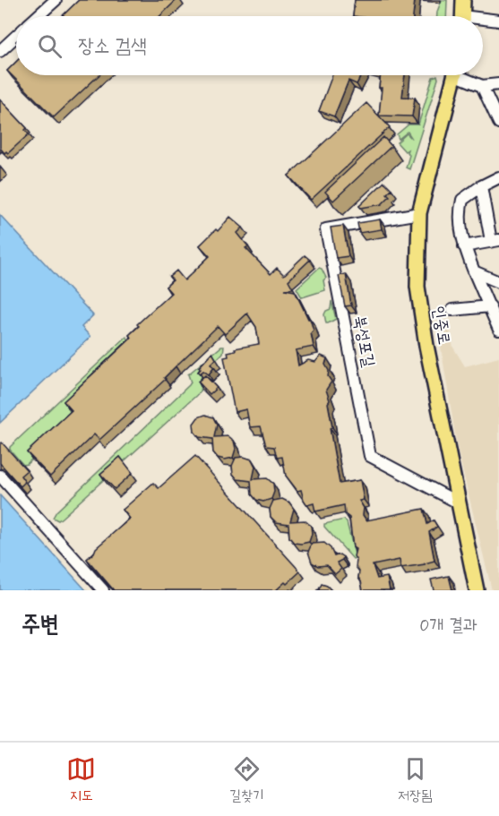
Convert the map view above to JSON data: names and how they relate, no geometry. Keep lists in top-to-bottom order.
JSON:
{
  "streets": {
    "main road": ["인중로"],
    "street": ["북성포길"]
  },
  "crossings": [
    ["인중로", "북성포길"]
  ],
  "page": {
    "search": "장소 검색",
    "heading": ["주변", "0개 결과"],
    "nav": ["지도", "길찾기", "저장됨"]
  }
}
